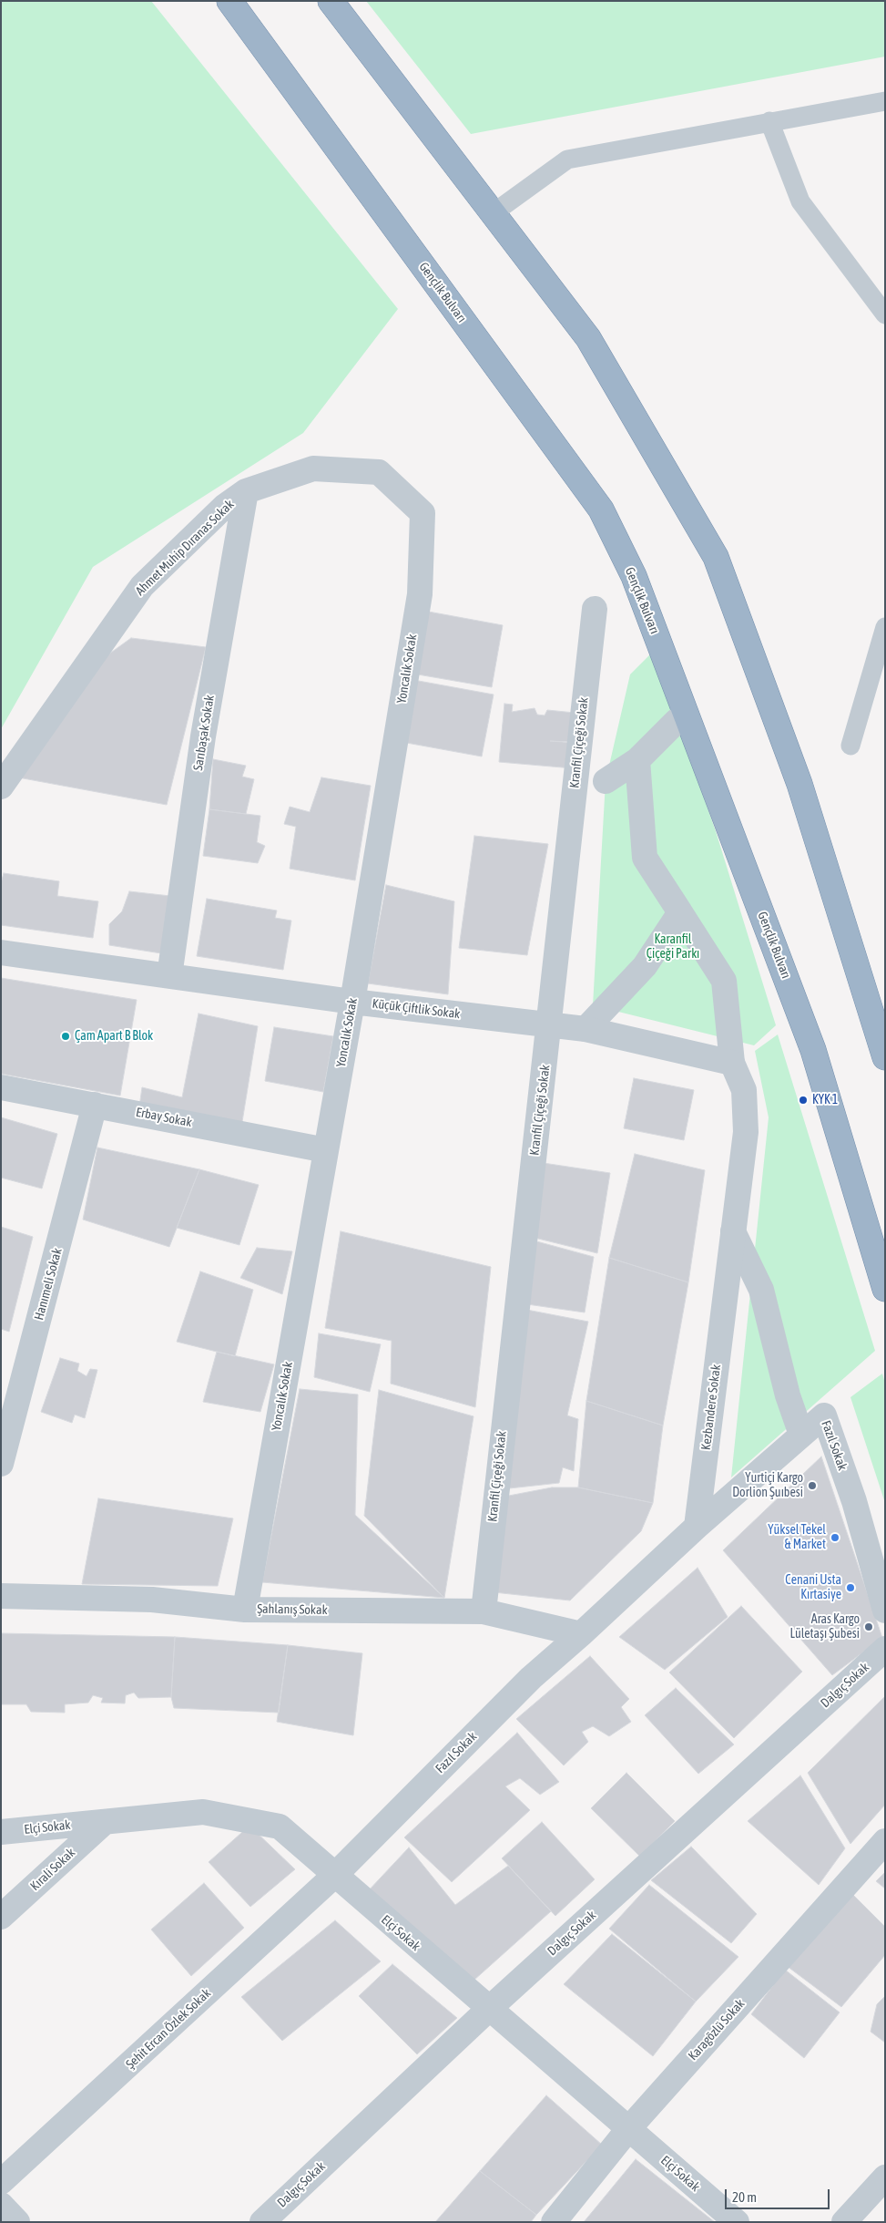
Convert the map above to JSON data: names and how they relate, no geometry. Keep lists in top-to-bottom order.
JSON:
{
  "streets": {
    "highway": ["Gençlik Bulvarı"],
    "street": [
      "Ahmet Muhip Dıranas Sokak",
      "Yoncalık Sokak",
      "Sarıbaşak Sokak",
      "Kranfil Çiçeği Sokak",
      "Küçük Çiftlik Sokak",
      "Erbay Sokak",
      "Hanımeli Sokak",
      "Kezbandere Sokak",
      "Fazıl Sokak",
      "Şahlanış Sokak",
      "Dalgıç Sokak",
      "Elçi Sokak",
      "Kırali Sokak",
      "Şehit Ercan Özlek Sokak",
      "Karagözlü Sokak"
    ]
  },
  "crossings": [
    ["Ahmet Muhip Dıranas Sokak", "Yoncalık Sokak"],
    ["Ahmet Muhip Dıranas Sokak", "Sarıbaşak Sokak"],
    ["Yoncalık Sokak", "Küçük Çiftlik Sokak"],
    ["Yoncalık Sokak", "Erbay Sokak"],
    ["Yoncalık Sokak", "Şahlanış Sokak"],
    ["Sarıbaşak Sokak", "Küçük Çiftlik Sokak"],
    ["Kranfil Çiçeği Sokak", "Küçük Çiftlik Sokak"],
    ["Kranfil Çiçeği Sokak", "Şahlanış Sokak"],
    ["Küçük Çiftlik Sokak", "Kezbandere Sokak"],
    ["Erbay Sokak", "Hanımeli Sokak"],
    ["Kezbandere Sokak", "Fazıl Sokak"],
    ["Fazıl Sokak", "Şahlanış Sokak"],
    ["Fazıl Sokak", "Elçi Sokak"],
    ["Fazıl Sokak", "Şehit Ercan Özlek Sokak"],
    ["Dalgıç Sokak", "Elçi Sokak"],
    ["Elçi Sokak", "Kırali Sokak"],
    ["Elçi Sokak", "Şehit Ercan Özlek Sokak"],
    ["Elçi Sokak", "Karagözlü Sokak"]
  ],
  "parks": ["Karanfil Çiçeği Parkı"],
  "places": [
    "Çam Apart B Blok",
    "KYK 1",
    "Yurtiçi Kargo Dorlion Şuıbesi",
    "Yüksel Tekel & Market",
    "Cenani Usta Kırtasiye",
    "Aras Kargo Lületaşı Şubesi"
  ],
  "scale_bar": "20 m"
}
